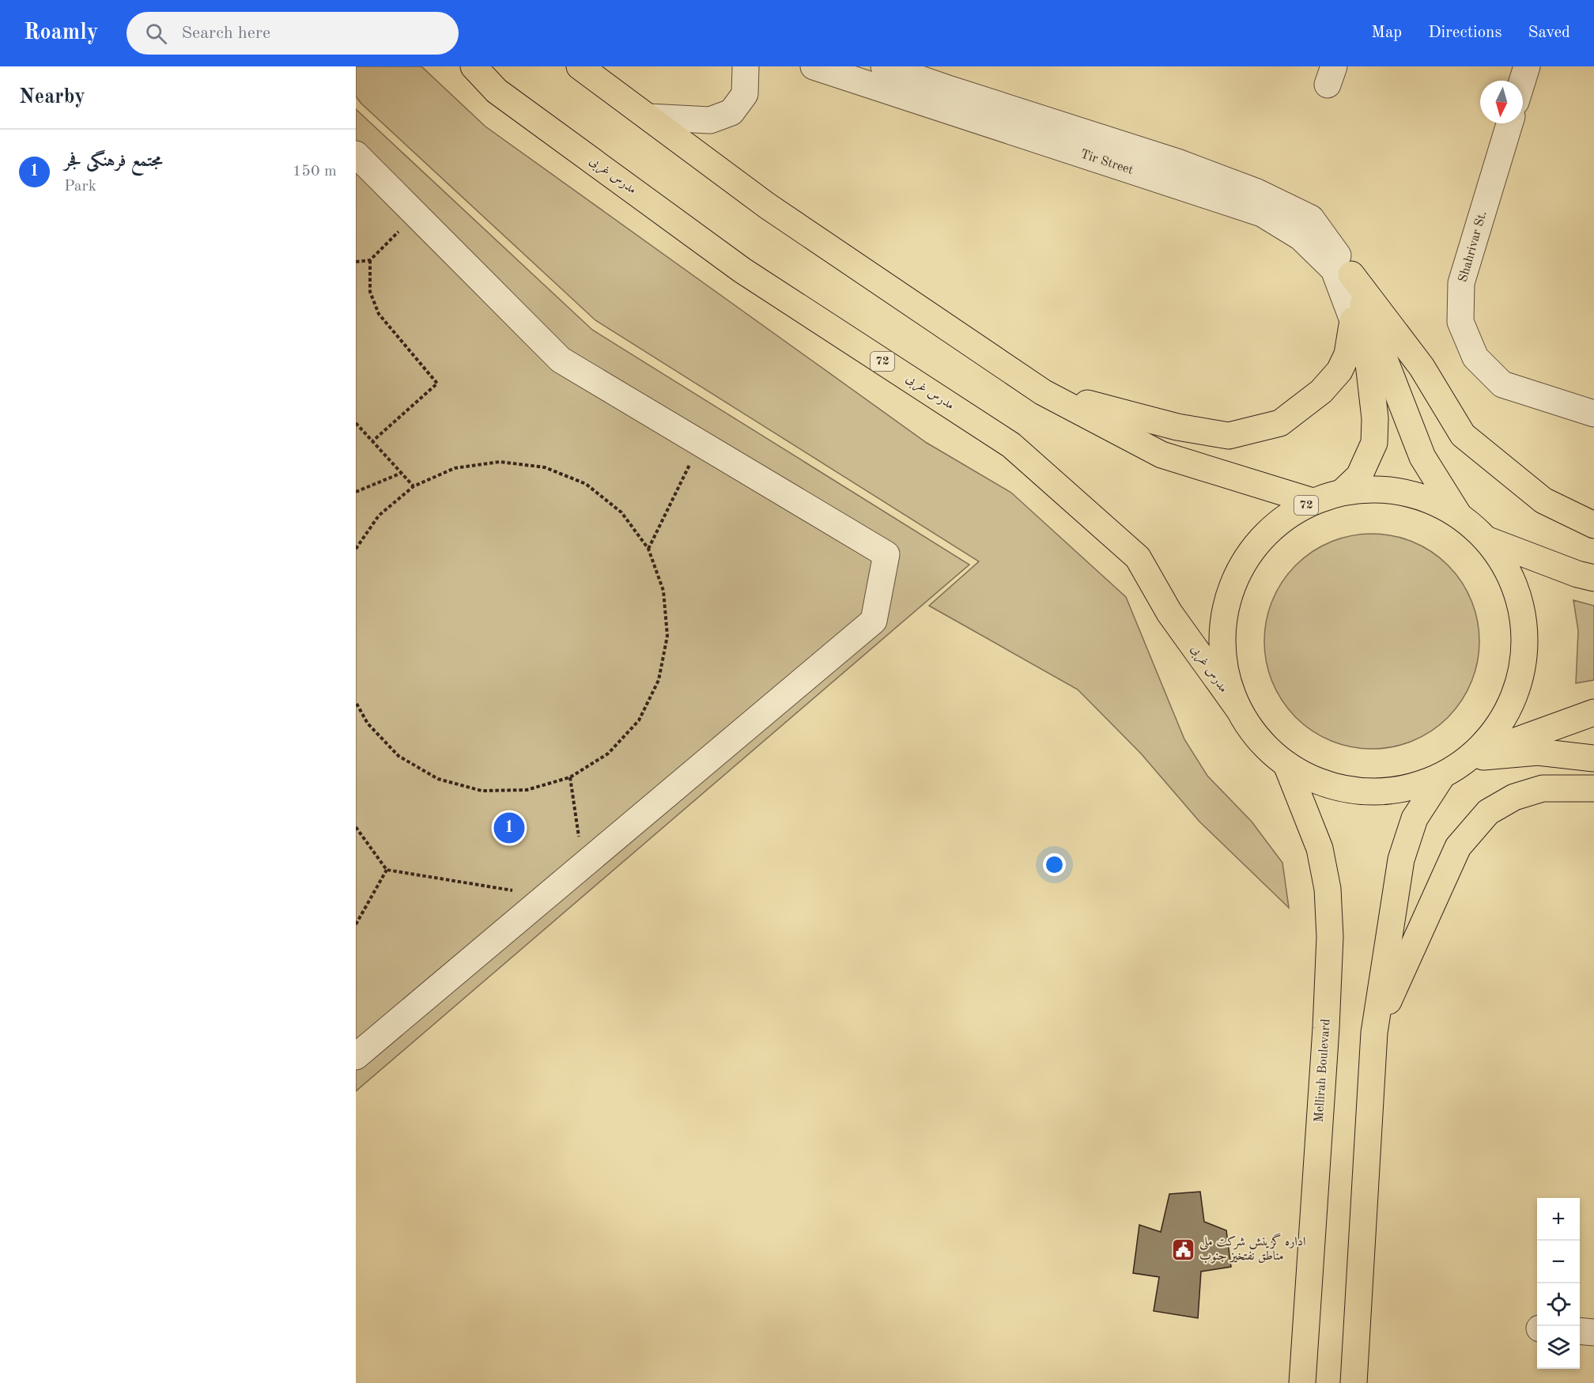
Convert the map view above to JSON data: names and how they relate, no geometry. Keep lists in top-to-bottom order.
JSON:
{
  "streets": {
    "main road": ["مدرس غربی", "72", "Mellirah Boulevard"],
    "street": ["Tir Street", "Shahrivar St."]
  },
  "crossings": [
    ["مدرس غربی", "72"],
    ["72", "Mellirah Boulevard"]
  ],
  "places": {
    "public building": ["اداره گزینش شرکت ملی مناطق نفتخیز جنوب"]
  },
  "north": "bottom",
  "page": {
    "header": "Roamly",
    "search": "Search here",
    "nav": ["Map", "Directions", "Saved"],
    "heading": "Nearby",
    "list": [
      {
        "mark": "1",
        "name": "مجتمع فرهنگی فجر",
        "note": "Park",
        "value": "150 m"
      }
    ],
    "pins": "1",
    "map_buttons": ["+", "−"]
  }
}
